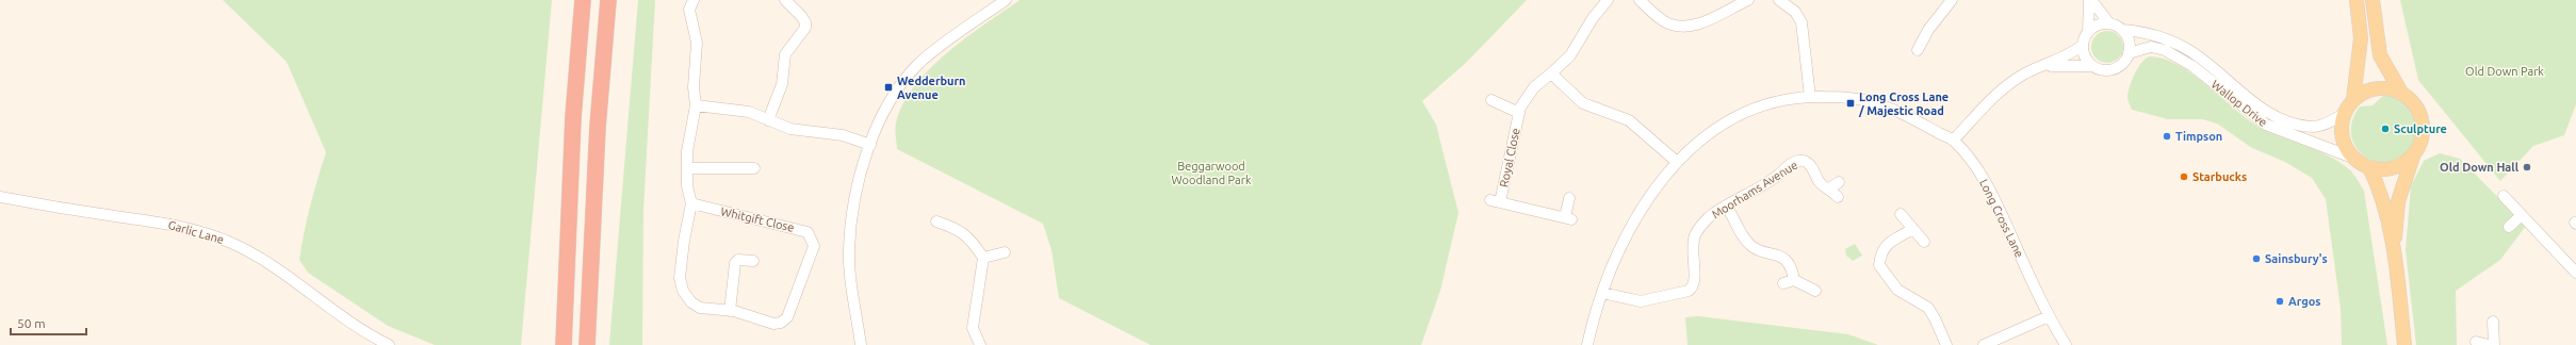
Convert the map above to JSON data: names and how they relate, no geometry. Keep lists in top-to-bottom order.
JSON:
{
  "streets": {
    "street": [
      "Wallop Drive",
      "Royal Close",
      "Moorhams Avenue",
      "Long Cross Lane",
      "Whitgift Close",
      "Garlic Lane"
    ]
  },
  "crossings": [
    ["Moorhams Avenue", "Long Cross Lane"]
  ],
  "parks": ["Old Down Park", "Beggarwood Woodland Park"],
  "places": {
    "transit": ["Wedderburn Avenue", "Long Cross Lane / Majestic Road"],
    "other": [
      "Sculpture",
      "Timpson",
      "Old Down Hall",
      "Starbucks",
      "Sainsbury's",
      "Argos"
    ]
  },
  "scale_bar": "50 m"
}
